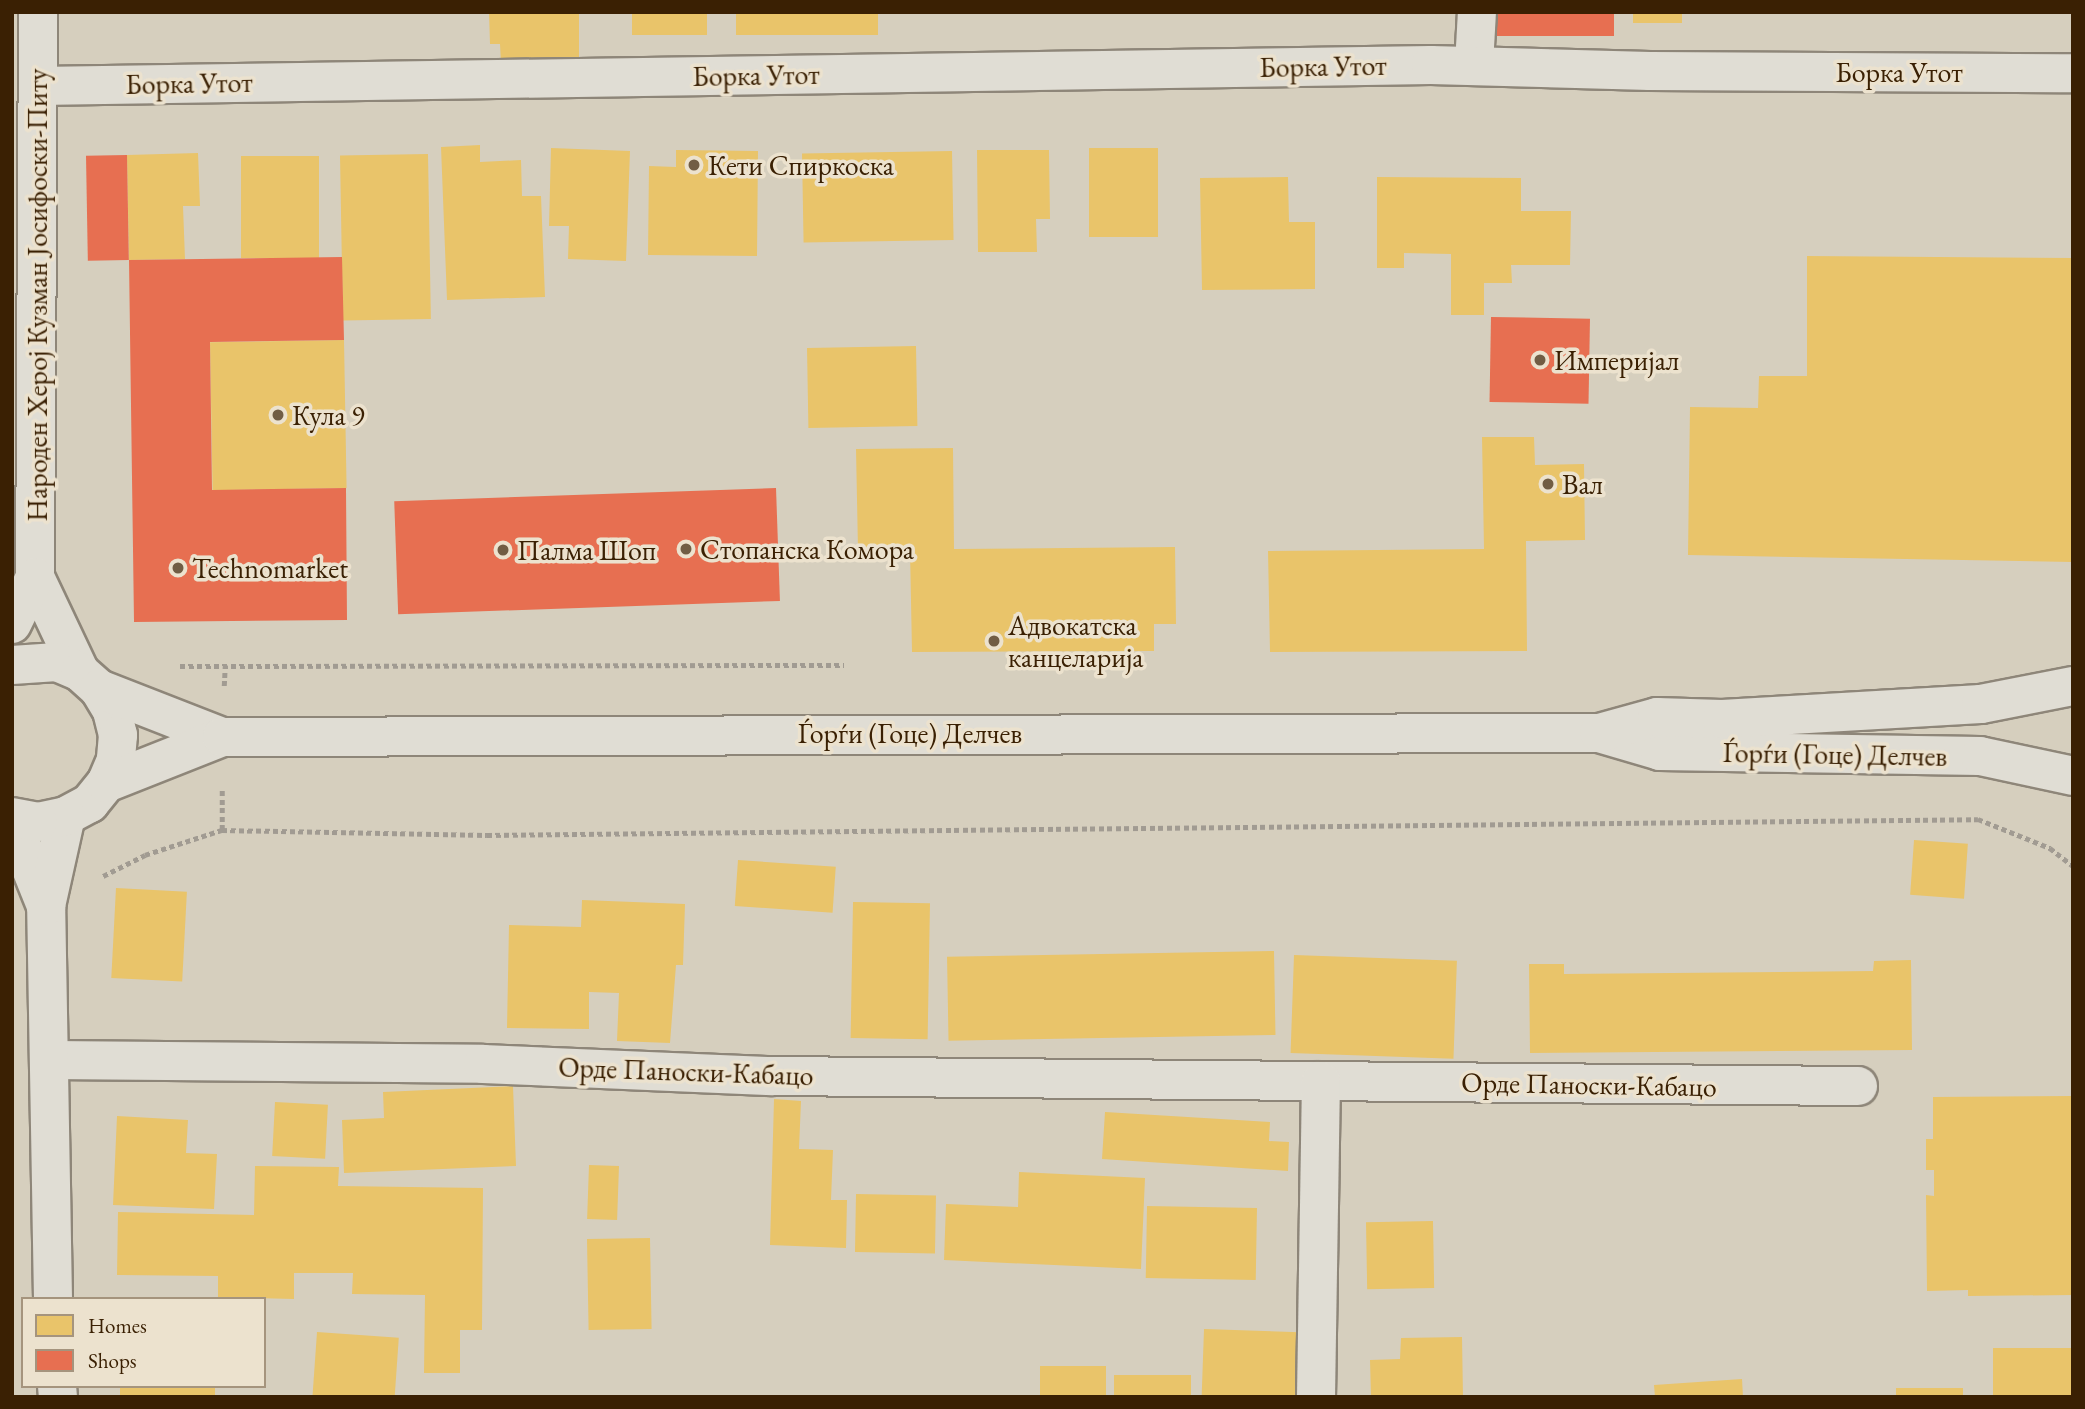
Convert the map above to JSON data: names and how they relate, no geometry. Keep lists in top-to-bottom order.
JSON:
{
  "streets": {
    "street": [
      "Борка Утот",
      "Народен Херој Кузман Јосифоски-Питу",
      "Ѓорѓи (Гоце) Делчев",
      "Орде Паноски-Кабацо"
    ]
  },
  "crossings": [
    ["Борка Утот", "Народен Херој Кузман Јосифоски-Питу"],
    ["Народен Херој Кузман Јосифоски-Питу", "Ѓорѓи (Гоце) Делчев"]
  ],
  "places": [
    "Кети Спиркоска",
    "Империјал",
    "Кула 9",
    "Вал",
    "Стопанска Комора",
    "Палма Шоп",
    "Technomarket",
    "Адвокатска канцеларија"
  ],
  "legend": ["Homes", "Shops"]
}
